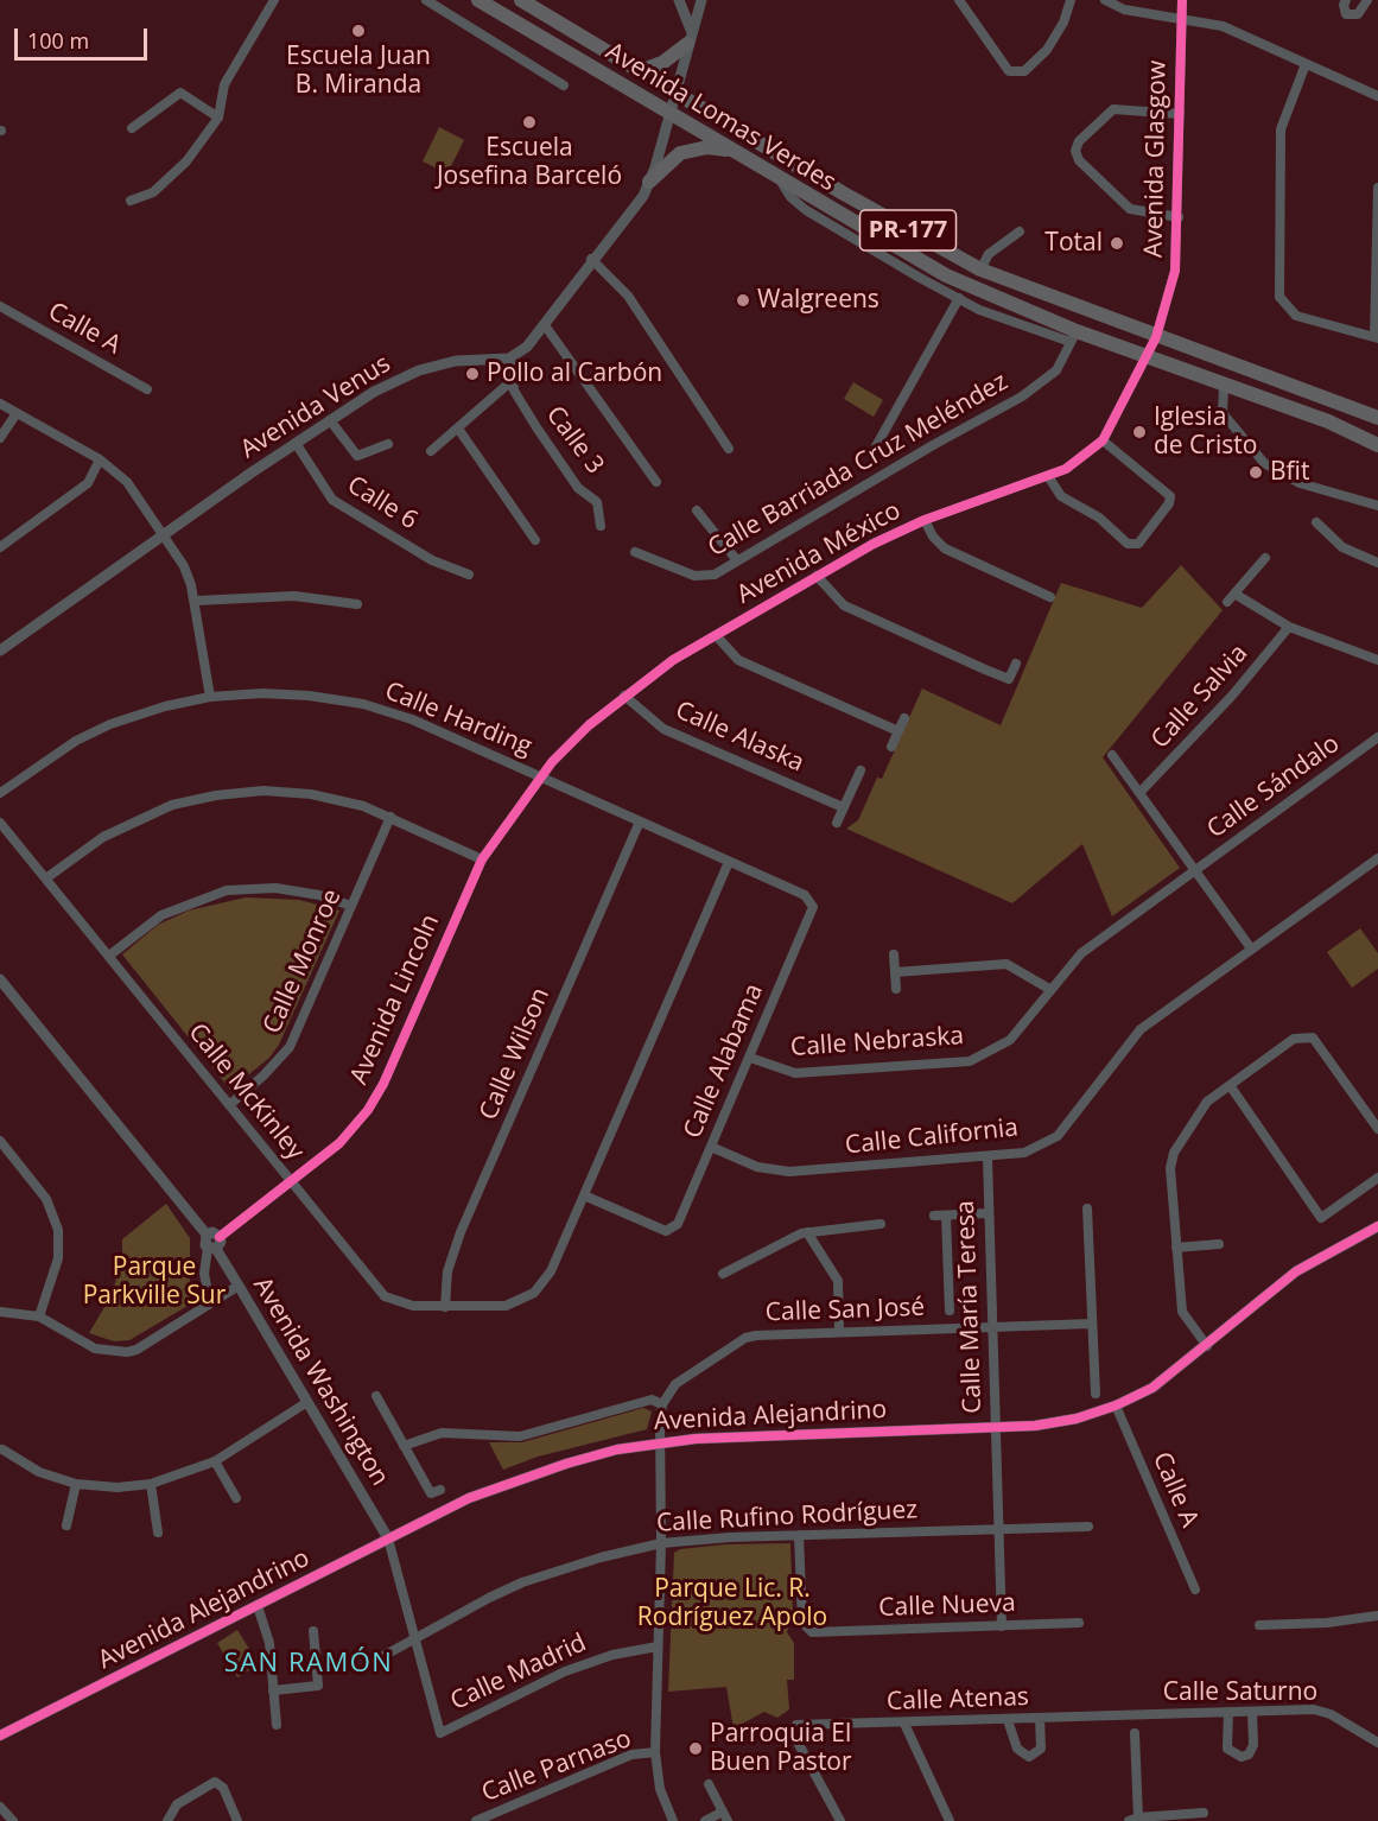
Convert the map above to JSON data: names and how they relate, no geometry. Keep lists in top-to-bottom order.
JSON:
{
  "streets": {
    "main road": ["Avenida Lomas Verdes", "PR-177"],
    "street": [
      "Avenida Glasgow",
      "Calle A",
      "Avenida Venus",
      "Calle 3",
      "Calle Barriada Cruz Meléndez",
      "Calle 6",
      "Avenida México",
      "Calle Salvia",
      "Calle Harding",
      "Calle Alaska",
      "Calle Sándalo",
      "Calle Monroe",
      "Avenida Lincoln",
      "Calle Nebraska",
      "Calle Wilson",
      "Calle Alabama",
      "Calle McKinley",
      "Calle California",
      "Calle María Teresa",
      "Calle San José",
      "Avenida Washington",
      "Avenida Alejandrino",
      "Calle Rufino Rodríguez",
      "Calle Nueva",
      "Calle Madrid",
      "Calle Saturno",
      "Calle Atenas",
      "Calle Parnaso"
    ]
  },
  "crossings": [
    ["Avenida Lomas Verdes", "Avenida Glasgow"],
    ["Avenida Lomas Verdes", "Calle Barriada Cruz Meléndez"],
    ["Avenida Lomas Verdes", "Avenida México"],
    ["Avenida Glasgow", "Avenida México"],
    ["Calle A", "Avenida Alejandrino"],
    ["Avenida Venus", "Calle 3"],
    ["Avenida Venus", "Calle 6"],
    ["Avenida México", "Calle Harding"],
    ["Avenida México", "Calle Alaska"],
    ["Avenida México", "Avenida Lincoln"],
    ["Calle Harding", "Avenida Lincoln"],
    ["Calle Harding", "Calle Wilson"],
    ["Calle Harding", "Calle Alabama"],
    ["Calle Harding", "Calle McKinley"],
    ["Calle Sándalo", "Calle Nebraska"],
    ["Calle Monroe", "Calle McKinley"],
    ["Avenida Lincoln", "Calle McKinley"],
    ["Avenida Lincoln", "Avenida Washington"],
    ["Calle Nebraska", "Calle Alabama"],
    ["Calle Wilson", "Calle McKinley"],
    ["Calle Alabama", "Calle McKinley"],
    ["Calle Alabama", "Calle California"],
    ["Calle California", "Calle María Teresa"],
    ["Calle María Teresa", "Calle San José"],
    ["Calle María Teresa", "Avenida Alejandrino"],
    ["Calle María Teresa", "Calle Rufino Rodríguez"],
    ["Calle María Teresa", "Calle Nueva"],
    ["Avenida Washington", "Avenida Alejandrino"],
    ["Calle Rufino Rodríguez", "Calle Nueva"],
    ["Calle Rufino Rodríguez", "Calle Madrid"],
    ["Calle Saturno", "Calle Atenas"]
  ],
  "districts": ["SAN RAMÓN"],
  "parks": ["Parque Parkville Sur", "Parque Lic. R. Rodríguez Apolo"],
  "places": [
    "Escuela Juan B. Miranda",
    "Escuela Josefina Barceló",
    "Total",
    "Walgreens",
    "Pollo al Carbón",
    "Iglesia de Cristo",
    "Bfit",
    "Parroquia El Buen Pastor"
  ],
  "scale_bar": "100 m"
}
